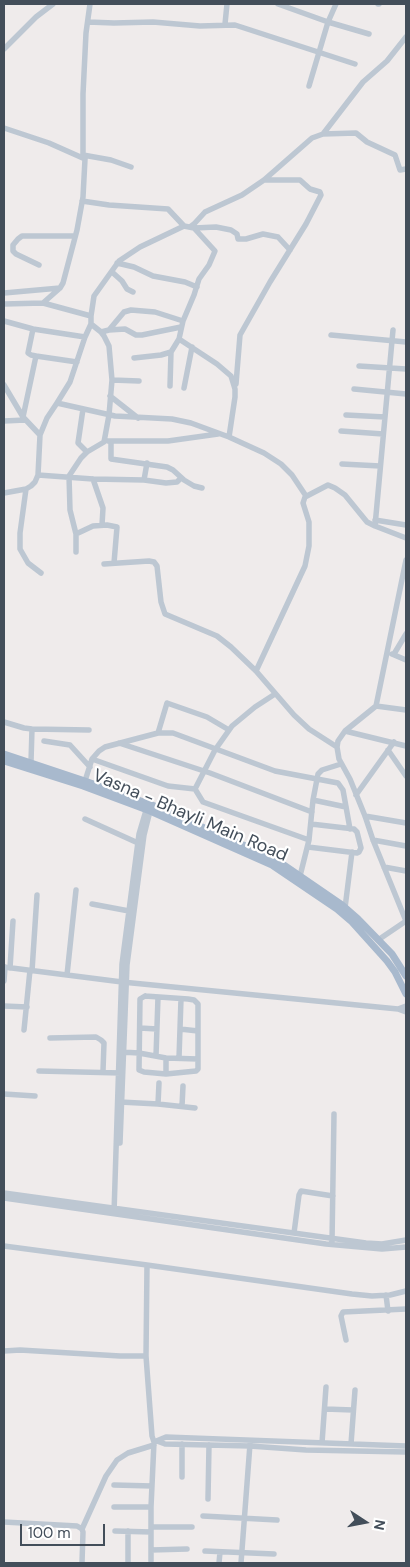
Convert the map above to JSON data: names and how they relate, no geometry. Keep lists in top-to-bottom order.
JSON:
{
  "streets": {
    "main road": ["Vasna - Bhayli Main Road"]
  },
  "scale_bar": "100 m",
  "north": "right"
}
